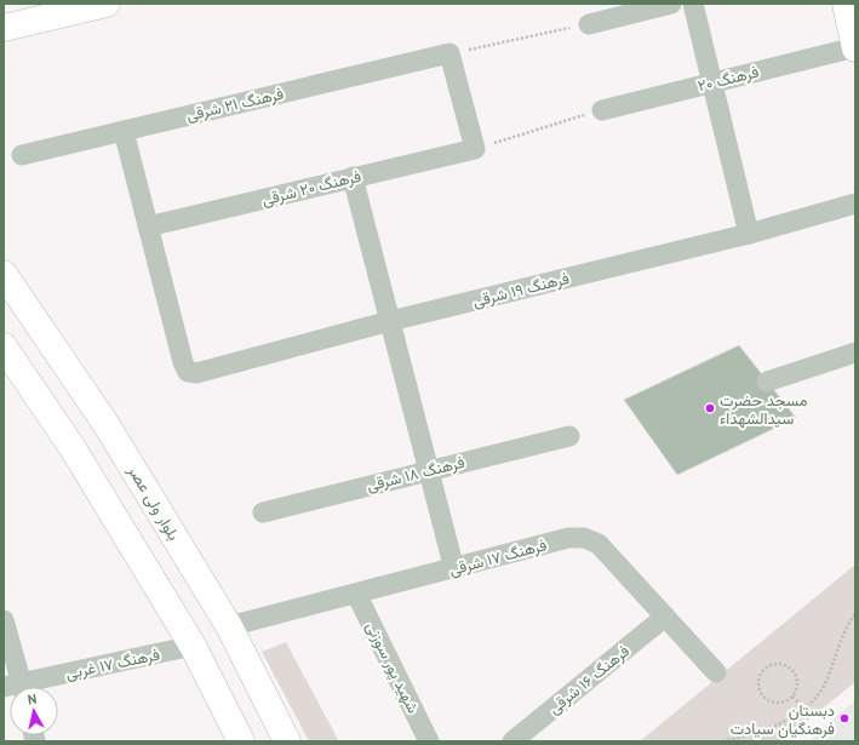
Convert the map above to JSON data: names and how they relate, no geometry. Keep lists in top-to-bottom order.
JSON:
{
  "streets": {
    "main road": ["بلوار ولی عصر"],
    "street": [
      "فرهنگ ۲۰",
      "فرهنگ ۲۱ شرقی",
      "فرهنگ ۲۰ شرقی",
      "فرهنگ ۱۹ شرقی",
      "فرهنگ ۱۸ شرقی",
      "فرهنگ ۱۷ شرقی",
      "فرهنگ ۱۷ غربی",
      "شهید پور سوزنی",
      "فرهنگ ۱۶ شرقی"
    ]
  },
  "crossings": [
    ["فرهنگ ۲۰ شرقی", "فرهنگ ۱۹ شرقی"],
    ["بلوار ولی عصر", "فرهنگ ۱۷ شرقی"],
    ["فرهنگ ۱۷ شرقی", "شهید پور سوزنی"],
    ["فرهنگ ۱۷ شرقی", "فرهنگ ۱۶ شرقی"]
  ],
  "places": ["مسجد حضرت سیدالشهداء", "دبستان فرهنگیان سیادت"],
  "north": "top"
}
